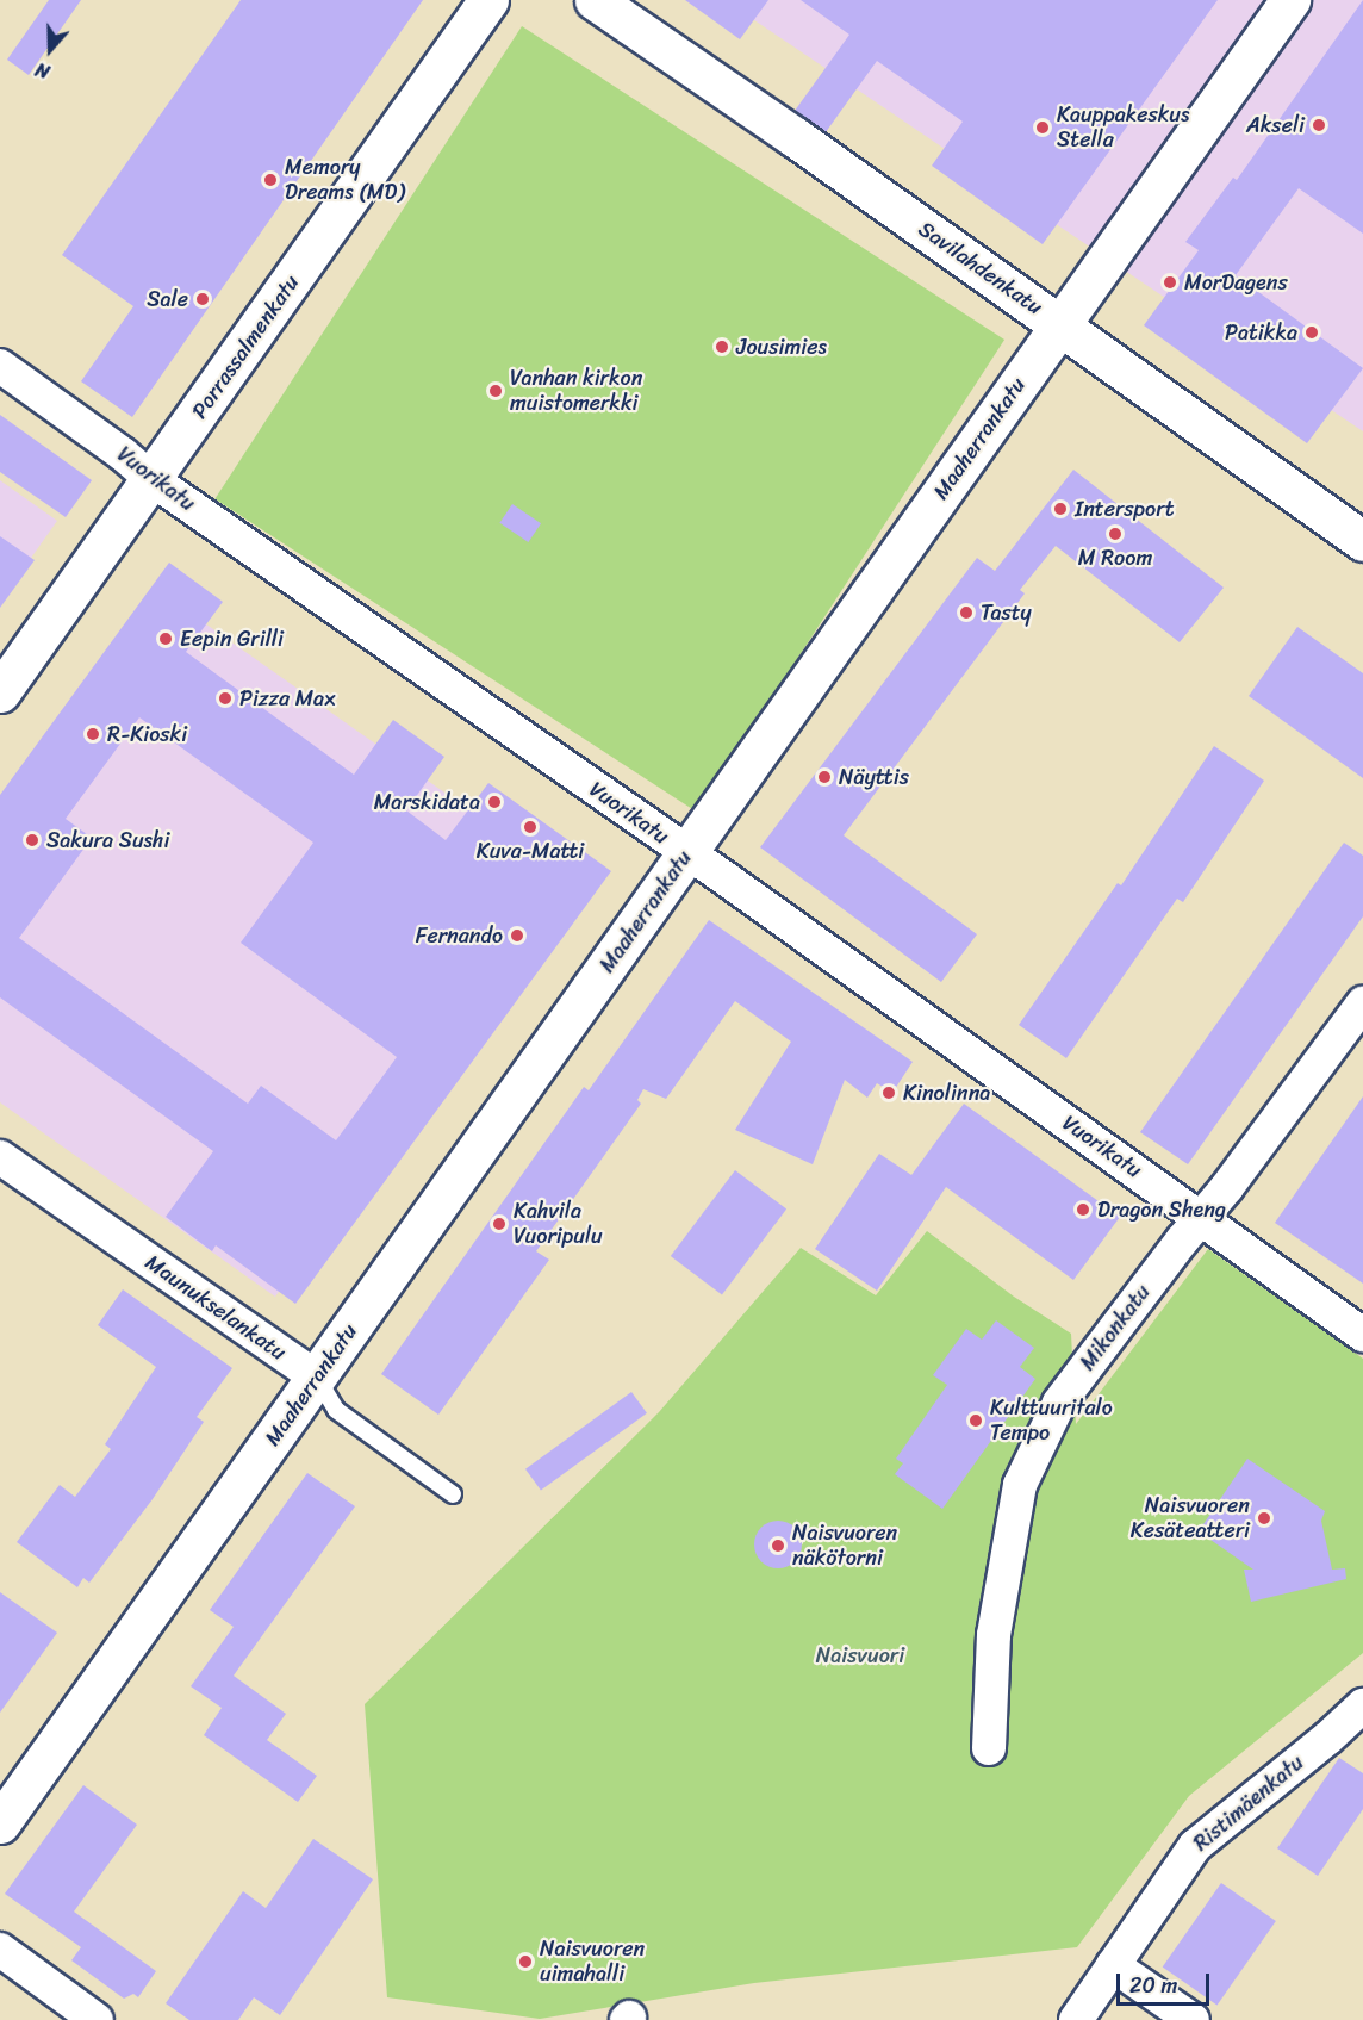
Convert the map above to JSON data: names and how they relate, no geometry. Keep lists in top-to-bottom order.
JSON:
{
  "streets": {
    "main road": ["Savilahdenkatu", "Porrassalmenkatu", "Maaherrankatu"],
    "street": [
      "Vuorikatu",
      "Maunukselankatu",
      "Mikonkatu",
      "Ristimäenkatu"
    ]
  },
  "crossings": [
    ["Savilahdenkatu", "Maaherrankatu"],
    ["Porrassalmenkatu", "Vuorikatu"],
    ["Maaherrankatu", "Vuorikatu"],
    ["Maaherrankatu", "Maunukselankatu"],
    ["Vuorikatu", "Mikonkatu"]
  ],
  "parks": ["Naisvuori"],
  "places": [
    "Akseli",
    "Kauppakeskus Stella",
    "Memory Dreams (MD)",
    "MorDagens",
    "Sale",
    "Patikka",
    "Jousimies",
    "Vanhan kirkon muistomerkki",
    "Intersport",
    "M Room",
    "Tasty",
    "Eepin Grilli",
    "Pizza Max",
    "R-Kioski",
    "Näyttis",
    "Marskidata",
    "Kuva-Matti",
    "Sakura Sushi",
    "Fernando",
    "Kinolinna",
    "Dragon Sheng",
    "Kahvila Vuoripulu",
    "Kulttuuritalo Tempo",
    "Naisvuoren Kesäteatteri",
    "Naisvuoren näkötorni",
    "Naisvuoren uimahalli"
  ],
  "scale_bar": "20 m",
  "north": "bottom"
}
